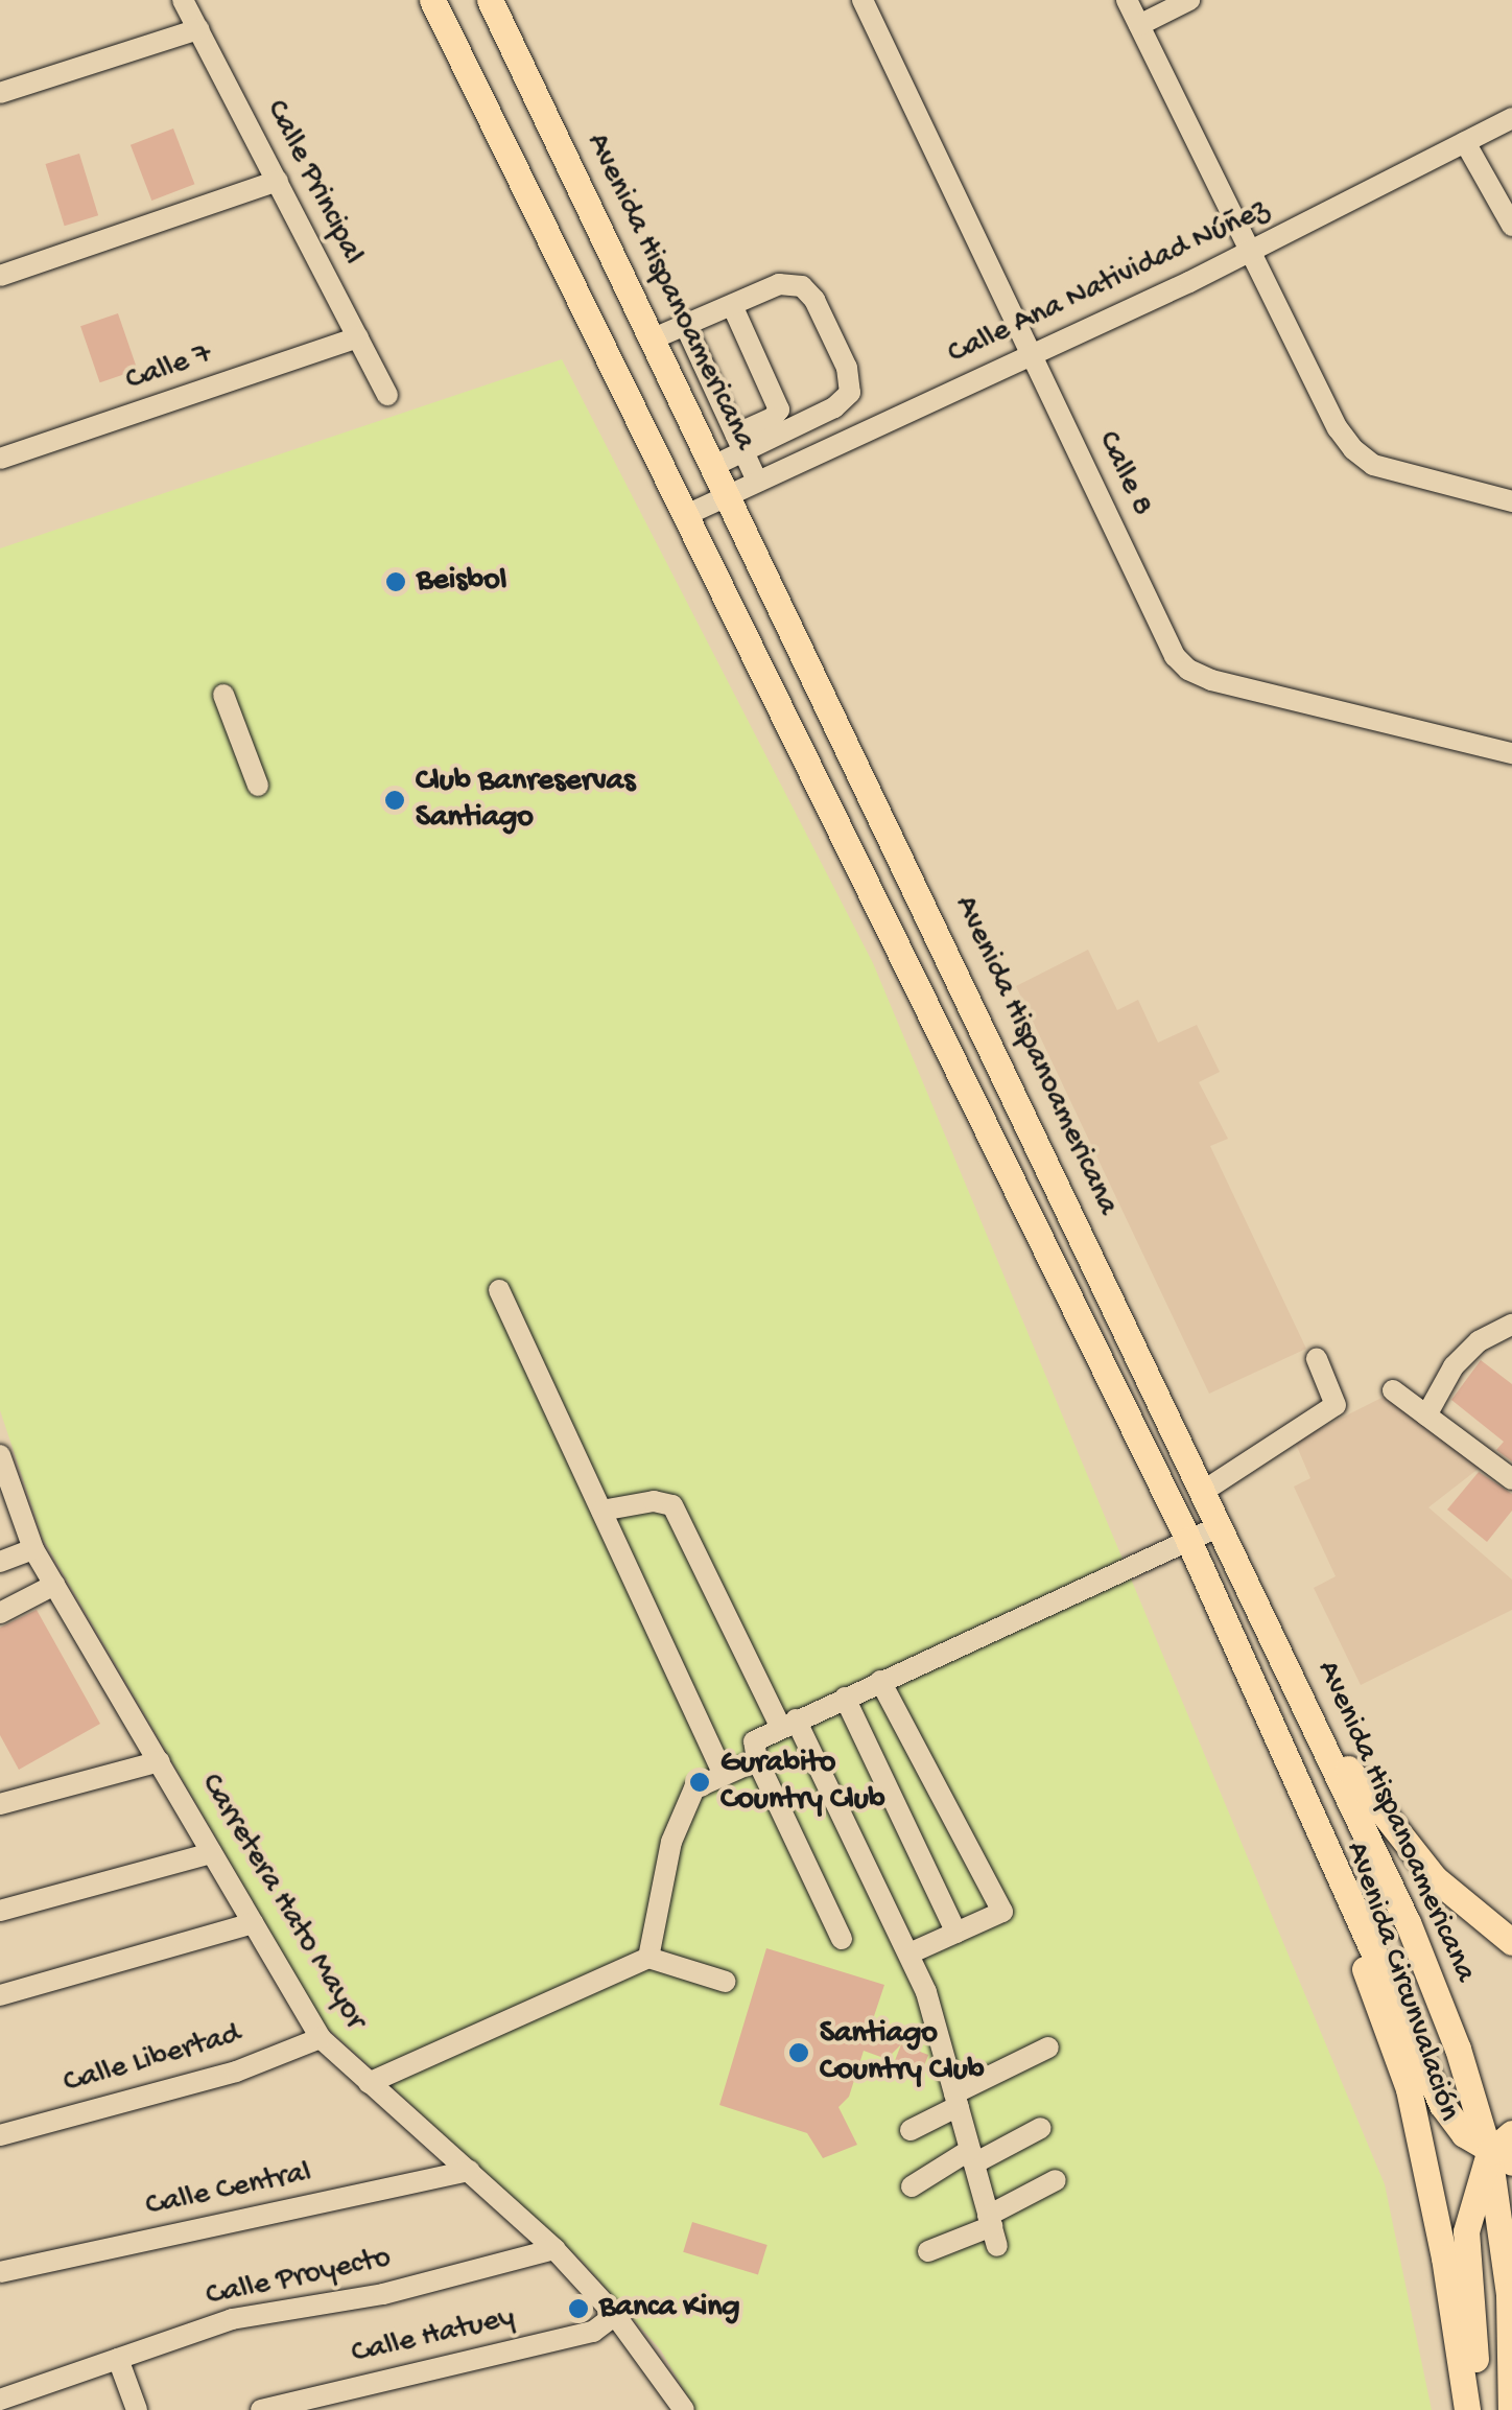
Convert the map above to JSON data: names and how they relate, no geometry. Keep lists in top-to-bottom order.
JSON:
{
  "streets": {
    "main road": ["Avenida Hispanoamericana", "Avenida Circunvalación"],
    "street": [
      "Calle Principal",
      "Calle Ana Natividad Núñez",
      "Calle 7",
      "Calle 8",
      "Carretera Hato Mayor",
      "Calle Libertad",
      "Calle Central",
      "Calle Proyecto",
      "Calle Hatuey"
    ]
  },
  "crossings": [
    ["Calle Principal", "Calle 7"],
    ["Calle Ana Natividad Núñez", "Avenida Hispanoamericana"],
    ["Calle Ana Natividad Núñez", "Calle 8"],
    ["Carretera Hato Mayor", "Calle Libertad"],
    ["Carretera Hato Mayor", "Calle Central"],
    ["Carretera Hato Mayor", "Calle Proyecto"],
    ["Carretera Hato Mayor", "Calle Hatuey"]
  ],
  "places": [
    "Beisbol",
    "Club Banreservas Santiago",
    "Gurabito Country Club",
    "Santiago Country Club",
    "Banca King"
  ]
}
